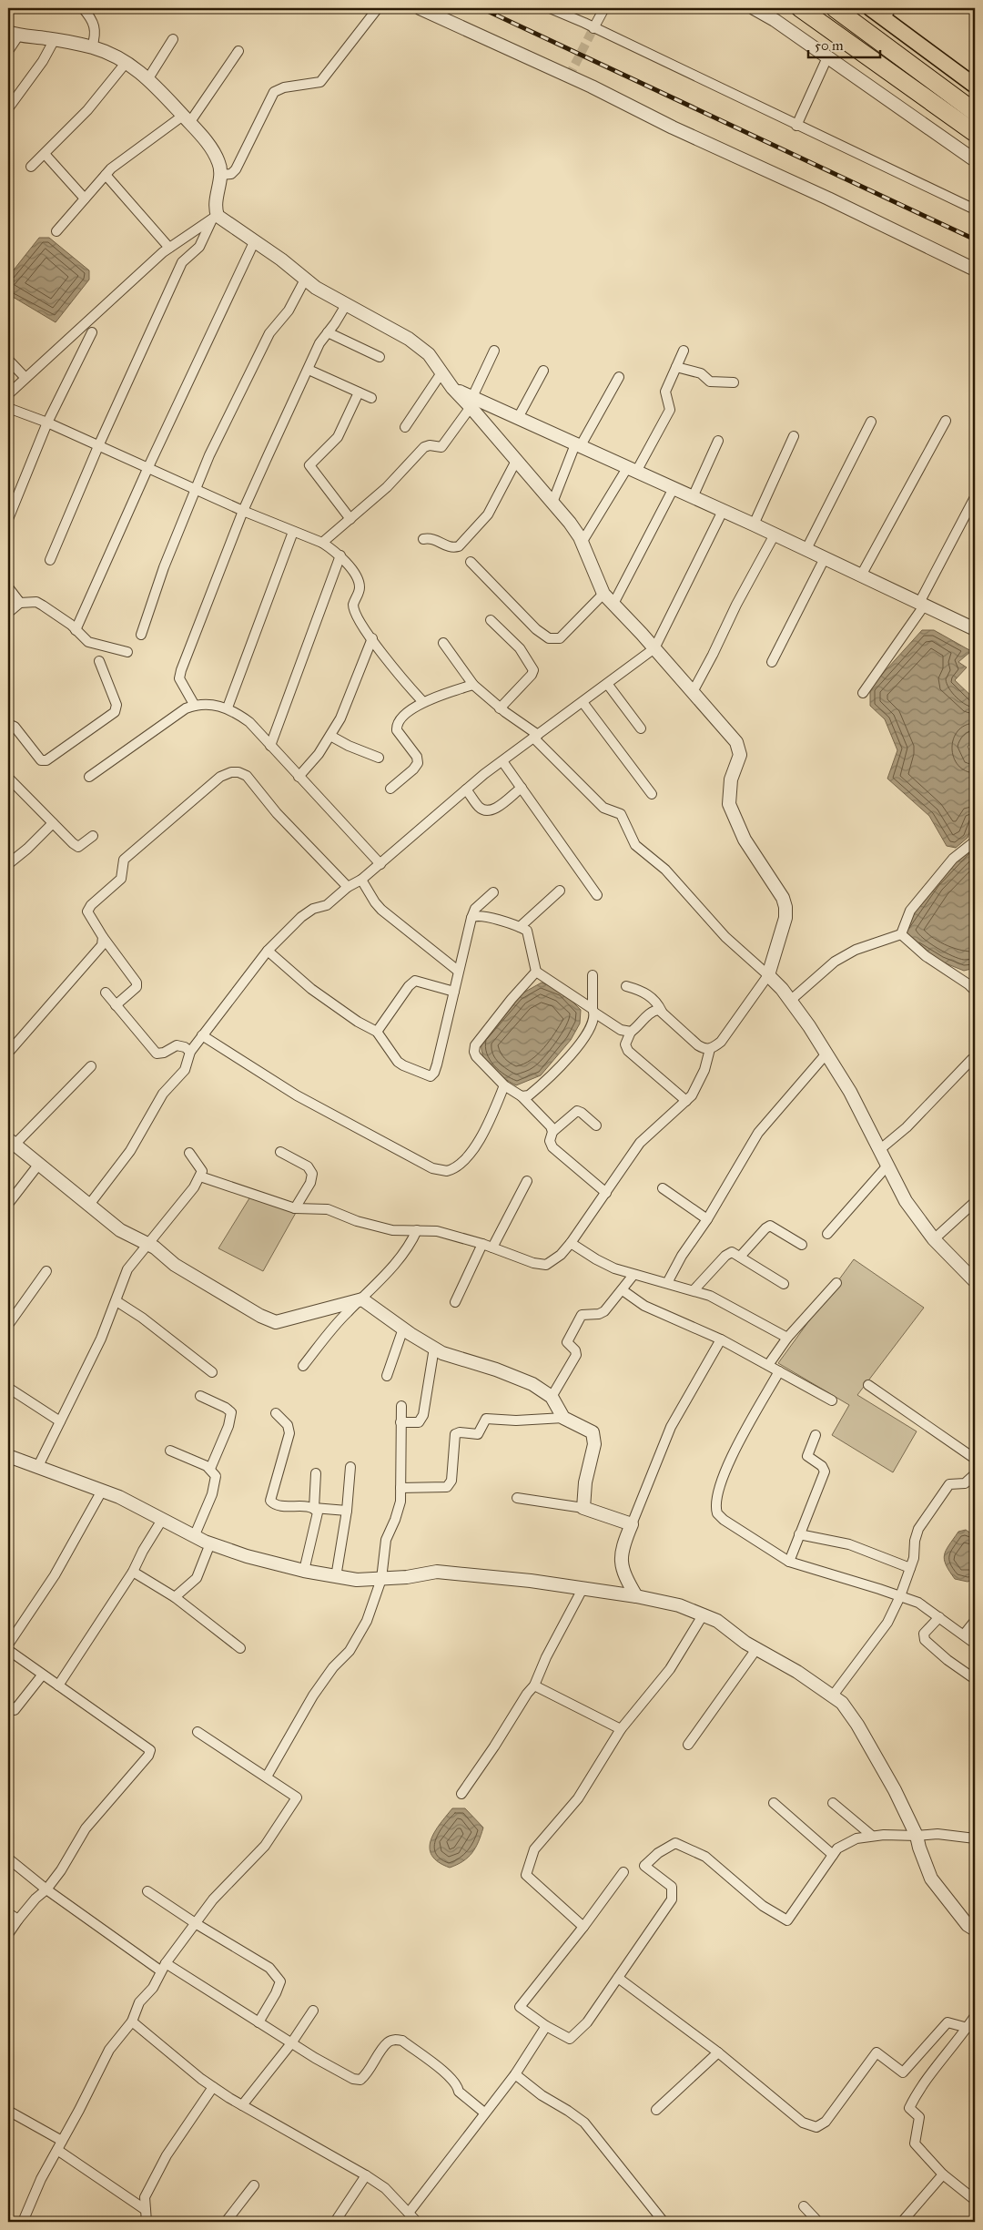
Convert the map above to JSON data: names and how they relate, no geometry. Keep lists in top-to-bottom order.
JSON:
{
  "scale_bar": "50 m"
}
